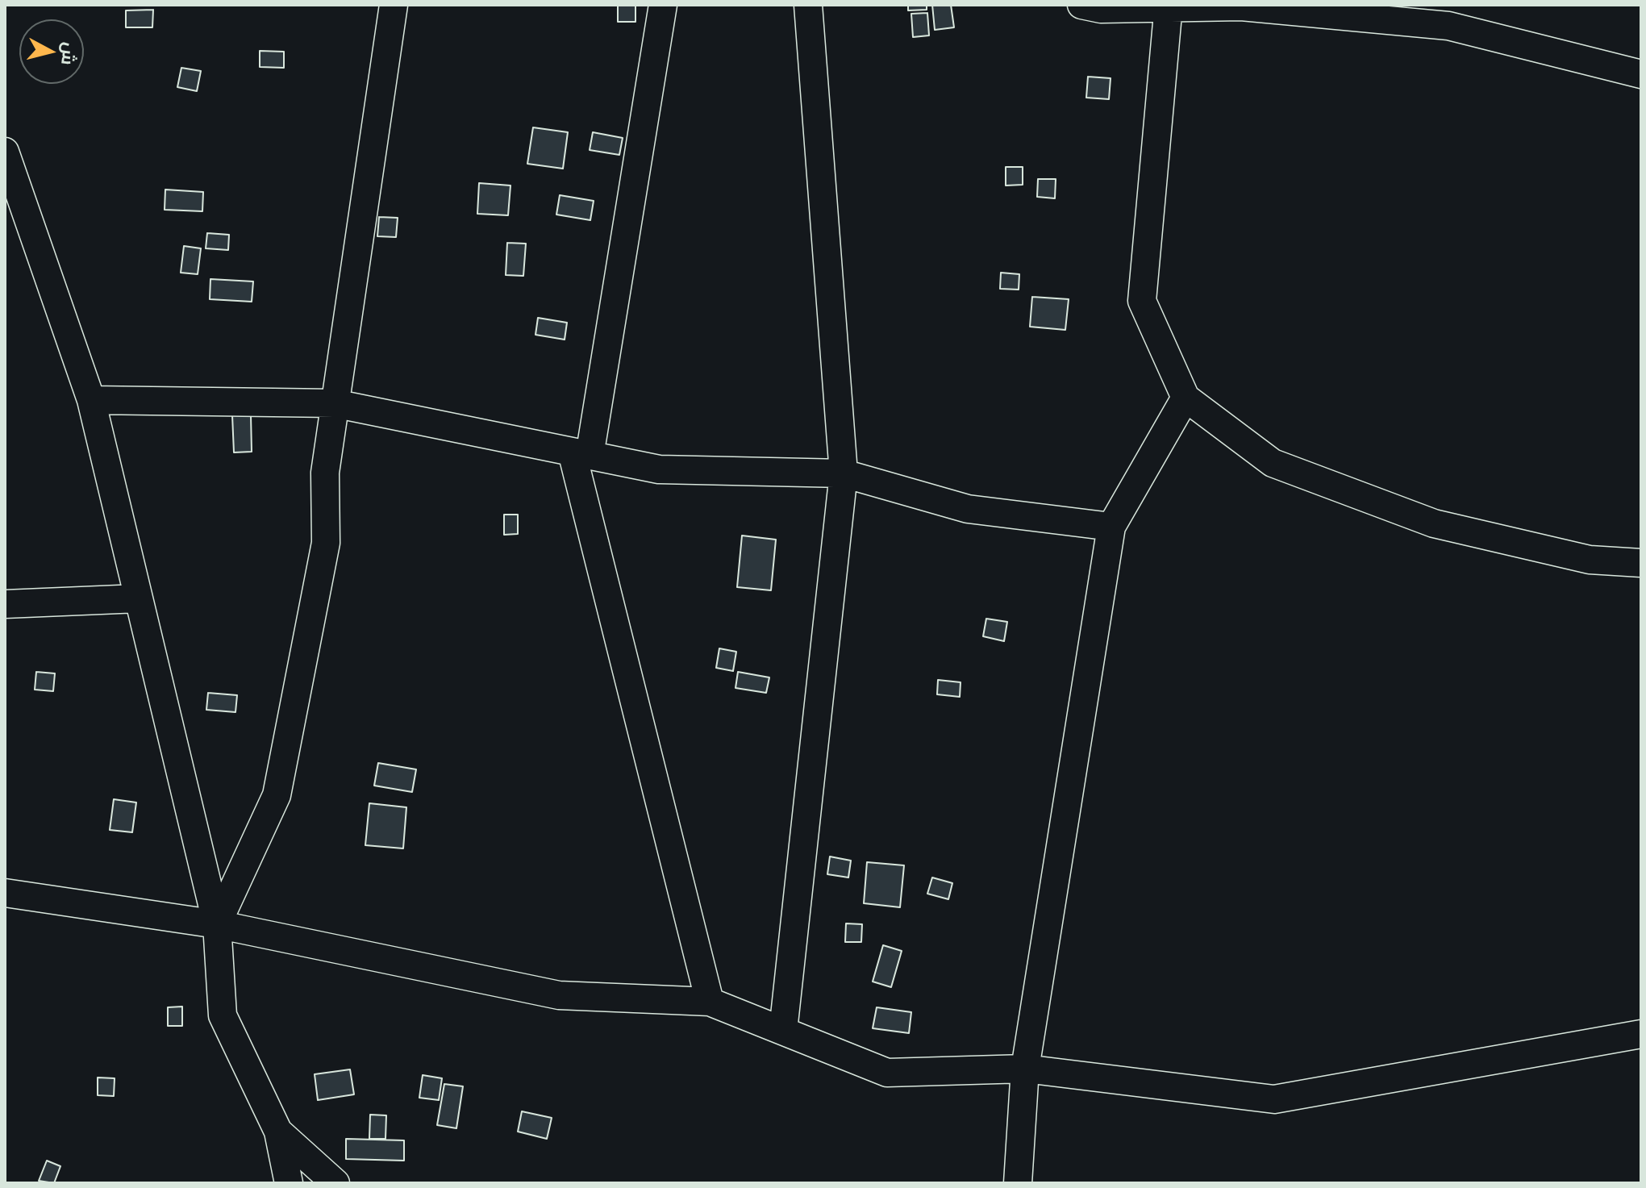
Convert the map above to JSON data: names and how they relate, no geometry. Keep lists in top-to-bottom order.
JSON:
{
  "north": "right"
}
